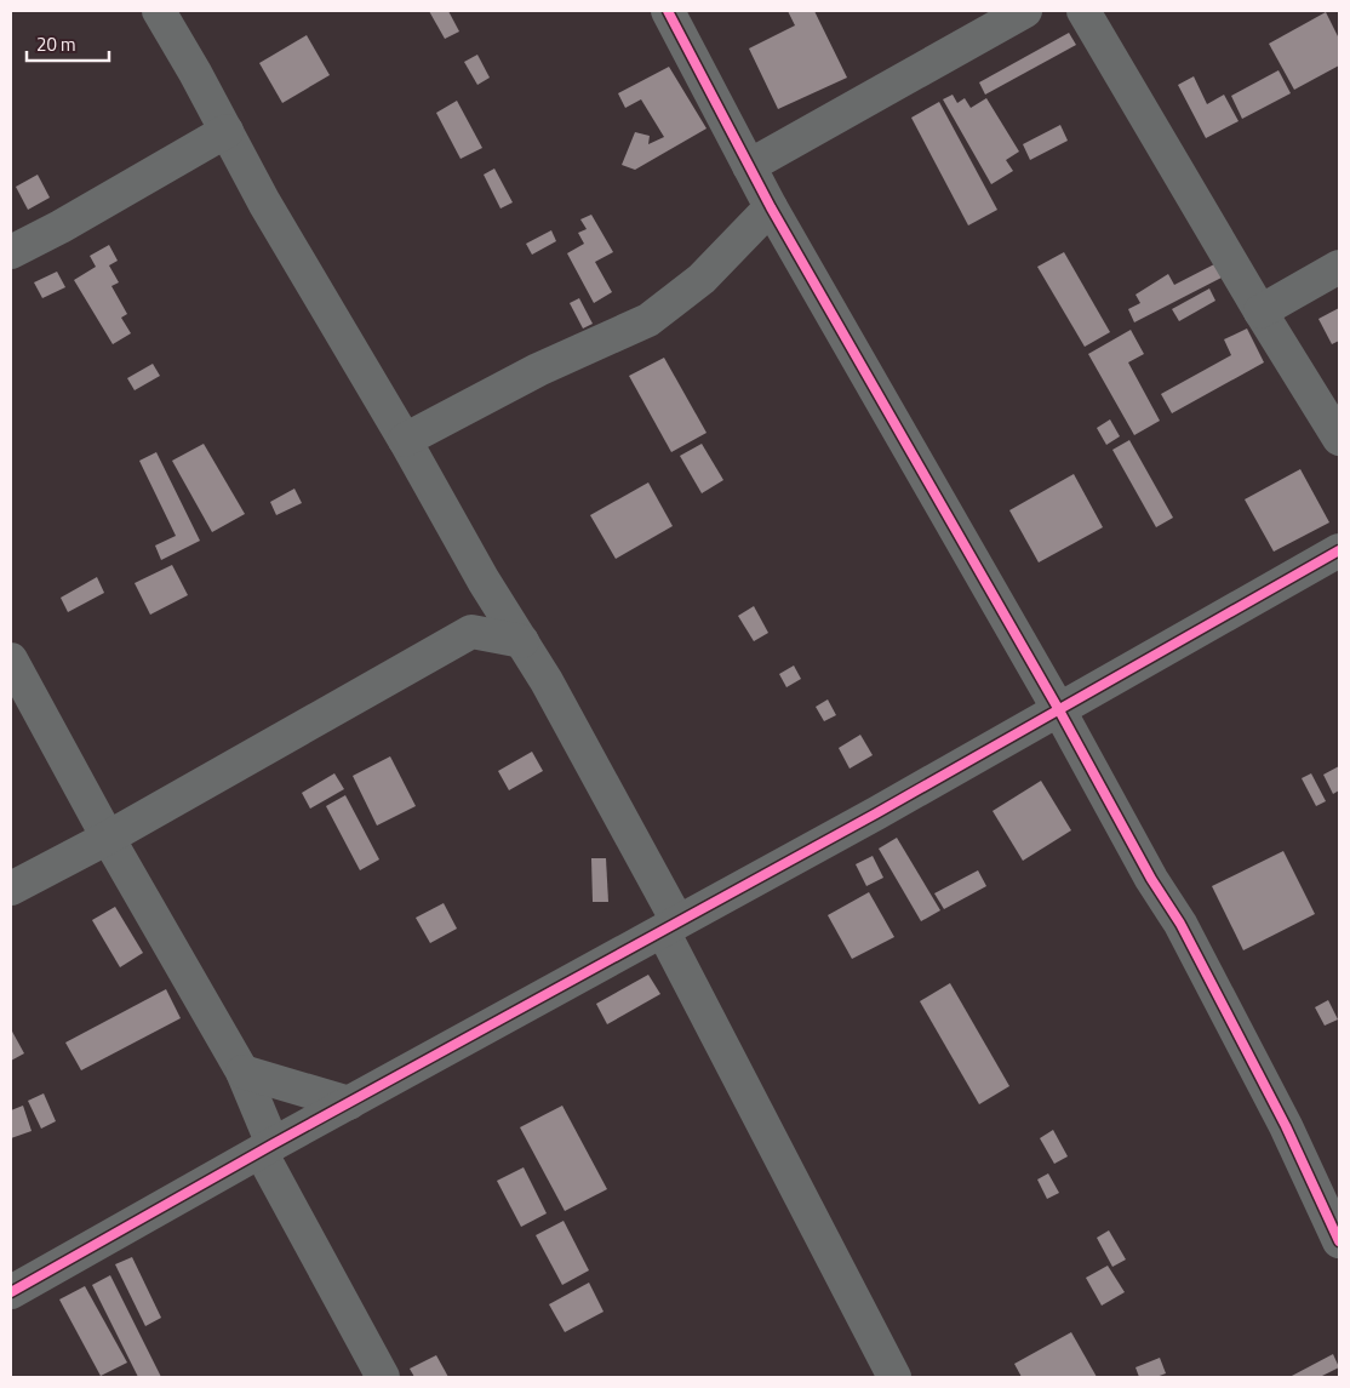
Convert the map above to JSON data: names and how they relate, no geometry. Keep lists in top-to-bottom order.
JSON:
{
  "scale_bar": "20 m"
}
